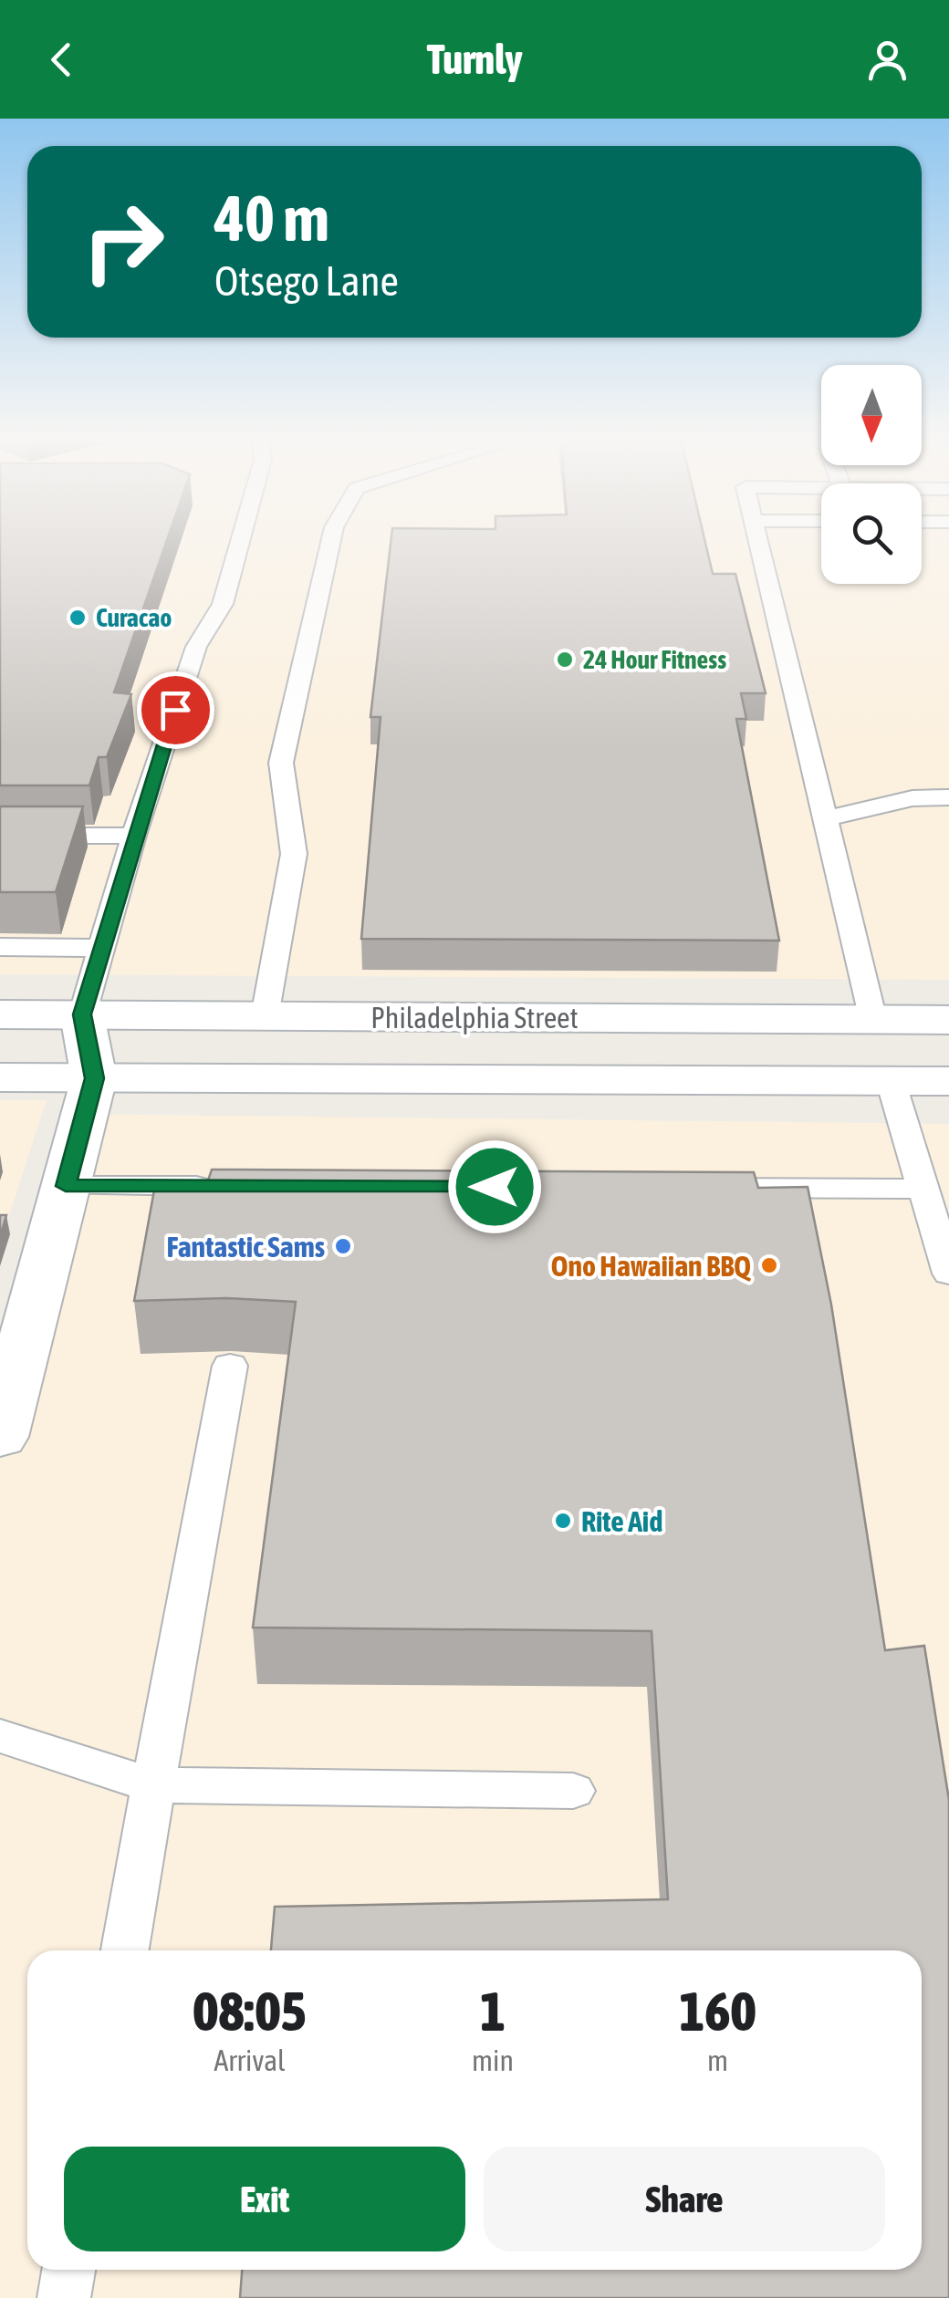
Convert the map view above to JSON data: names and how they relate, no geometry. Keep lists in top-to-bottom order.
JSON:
{
  "streets": {
    "main road": ["Philadelphia Street"]
  },
  "places": [
    "Curacao",
    "24 Hour Fitness",
    "Fantastic Sams",
    "Ono Hawaiian BBQ",
    "Rite Aid"
  ],
  "north": "bottom",
  "page": {
    "header": "Turnly",
    "turn": ["40 m", "Otsego Lane"],
    "eta": [
      "08:05",
      "Arrival",
      "1",
      "min",
      "160",
      "m"
    ],
    "buttons": ["Exit", "Share"]
  }
}
